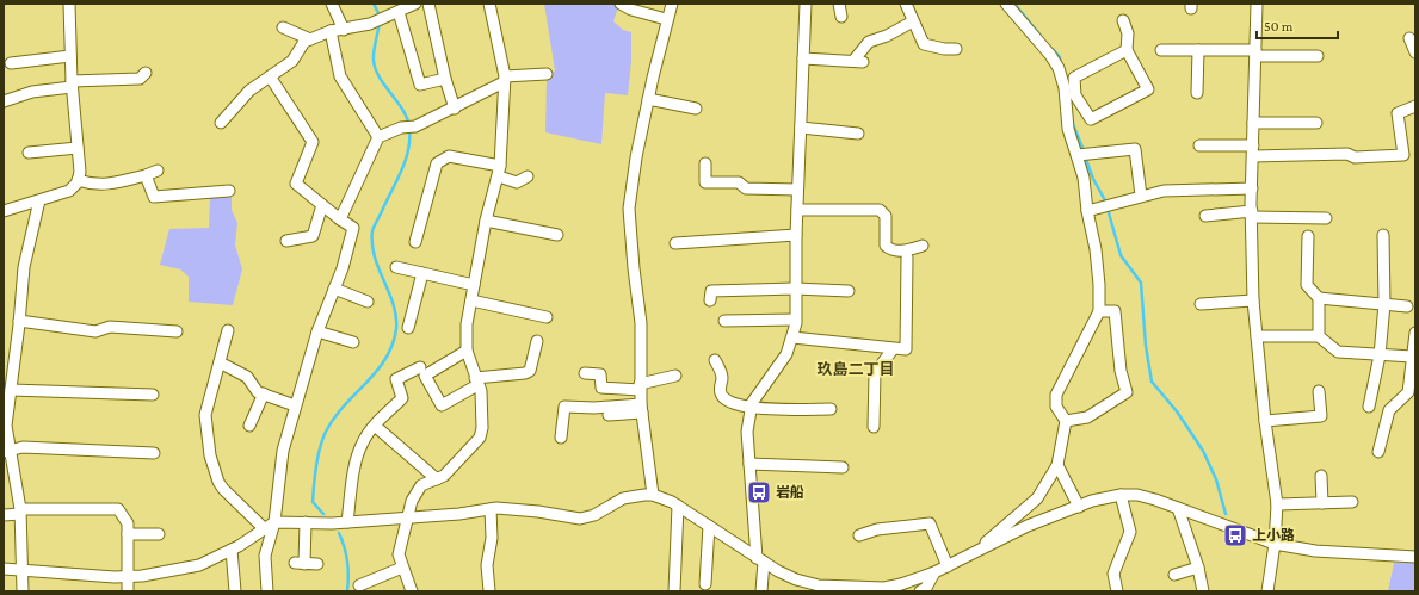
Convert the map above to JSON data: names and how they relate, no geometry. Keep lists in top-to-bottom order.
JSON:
{
  "districts": ["玖島二丁目"],
  "places": {
    "bus stop": ["岩船", "上小路"]
  },
  "scale_bar": "50 m"
}
